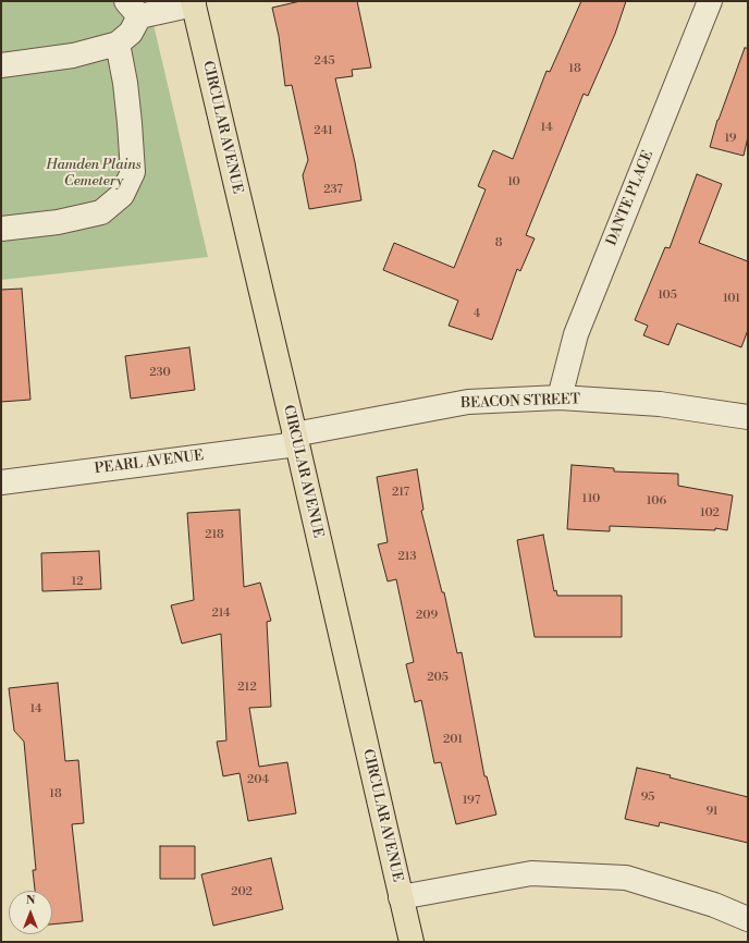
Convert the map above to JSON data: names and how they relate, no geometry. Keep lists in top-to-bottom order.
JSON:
{
  "streets": {
    "main road": ["CIRCULAR AVENUE"],
    "street": ["DANTE PLACE", "BEACON STREET", "PEARL AVENUE"]
  },
  "crossings": [
    ["CIRCULAR AVENUE", "BEACON STREET"],
    ["CIRCULAR AVENUE", "PEARL AVENUE"],
    ["DANTE PLACE", "BEACON STREET"],
    ["BEACON STREET", "PEARL AVENUE"]
  ],
  "parks": ["Hamden Plains Cemetery"],
  "house_numbers": [
    "245",
    "18",
    "14",
    "241",
    "19",
    "10",
    "237",
    "8",
    "105",
    "101",
    "4",
    "230",
    "217",
    "110",
    "106",
    "102",
    "218",
    "213",
    "12",
    "214",
    "209",
    "205",
    "212",
    "14",
    "201",
    "204",
    "18",
    "95",
    "197",
    "91",
    "202"
  ],
  "north": "top"
}
